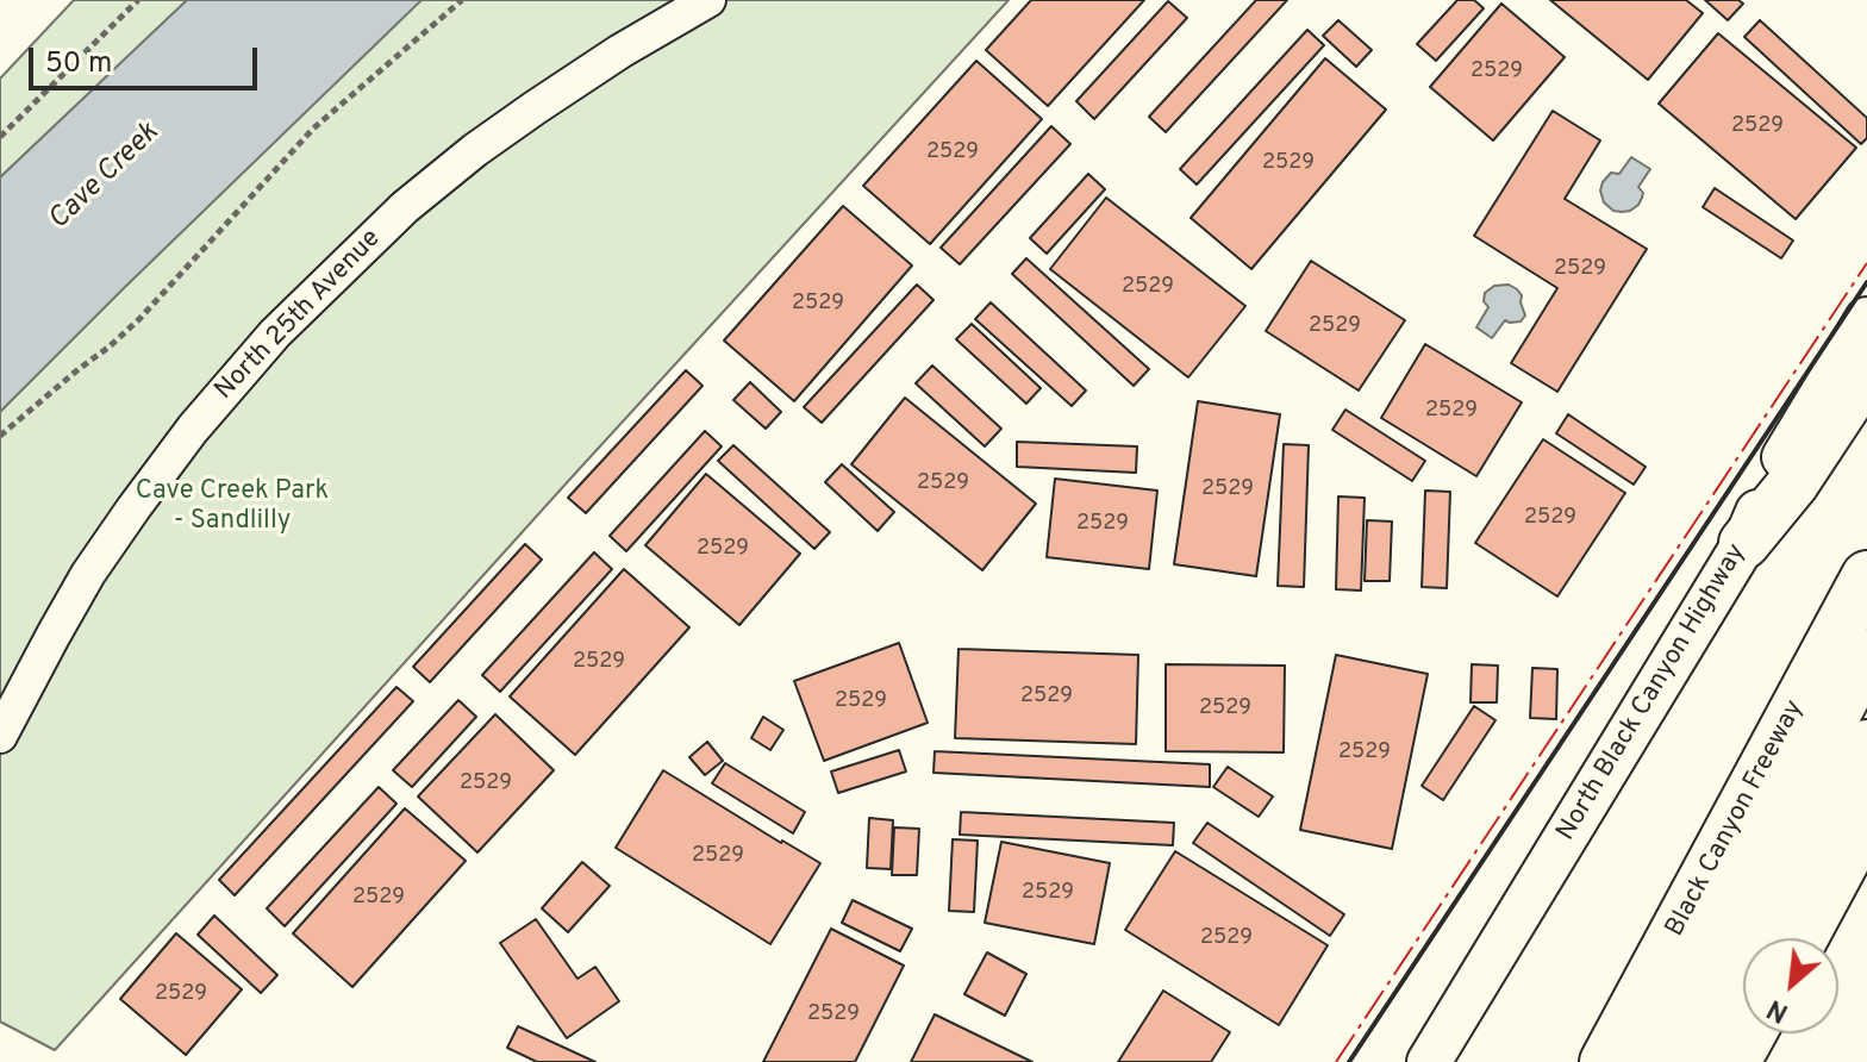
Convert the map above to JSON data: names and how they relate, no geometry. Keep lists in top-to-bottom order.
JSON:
{
  "streets": {
    "highway": ["Black Canyon Freeway"],
    "main road": ["North Black Canyon Highway"],
    "lane": ["North 25th Avenue"]
  },
  "water": ["Cave Creek"],
  "parks": ["Cave Creek Park - Sandlilly"],
  "house_numbers": [
    "2529",
    "2529",
    "2529",
    "2529",
    "2529",
    "2529",
    "2529",
    "2529",
    "2529",
    "2529",
    "2529",
    "2529",
    "2529",
    "2529",
    "2529",
    "2529",
    "2529",
    "2529",
    "2529",
    "2529",
    "2529",
    "2529",
    "2529",
    "2529",
    "2529",
    "2529"
  ],
  "scale_bar": "50 m",
  "north": "bottom left"
}
